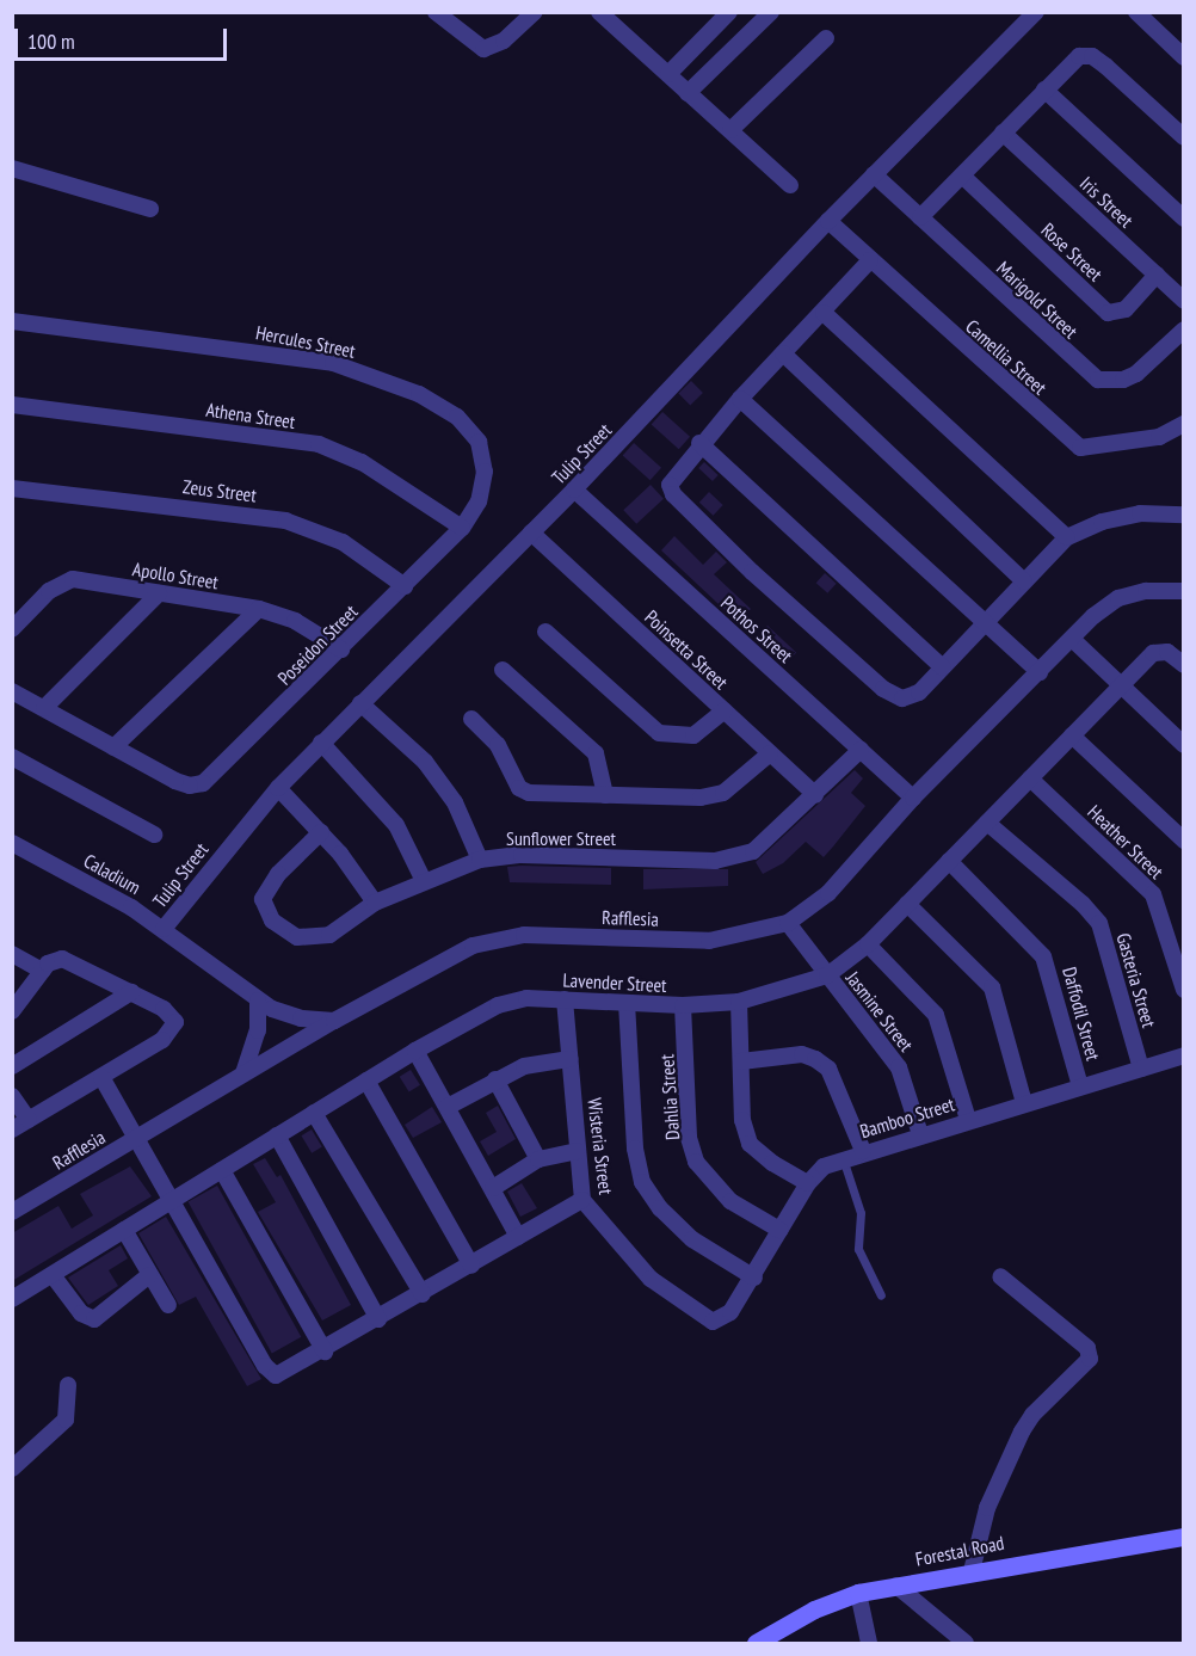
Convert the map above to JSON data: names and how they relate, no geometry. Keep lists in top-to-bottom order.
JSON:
{
  "streets": {
    "street": [
      "Iris Street",
      "Rose Street",
      "Marigold Street",
      "Hercules Street",
      "Camellia Street",
      "Athena Street",
      "Tulip Street",
      "Zeus Street",
      "Apollo Street",
      "Pothos Street",
      "Poseidon Street",
      "Poinsetta Street",
      "Sunflower Street",
      "Heather Street",
      "Caladium",
      "Rafflesia",
      "Gasteria Street",
      "Lavender Street",
      "Jasmine Street",
      "Daffodil Street",
      "Dahlia Street",
      "Bamboo Street",
      "Wisteria Street",
      "Forestal Road"
    ]
  },
  "crossings": [
    ["Iris Street", "Rose Street"],
    ["Marigold Street", "Tulip Street"],
    ["Hercules Street", "Athena Street"],
    ["Hercules Street", "Poseidon Street"],
    ["Camellia Street", "Tulip Street"],
    ["Athena Street", "Poseidon Street"],
    ["Tulip Street", "Pothos Street"],
    ["Tulip Street", "Poinsetta Street"],
    ["Tulip Street", "Caladium"],
    ["Zeus Street", "Poseidon Street"],
    ["Apollo Street", "Poseidon Street"],
    ["Pothos Street", "Sunflower Street"],
    ["Pothos Street", "Rafflesia"],
    ["Poinsetta Street", "Sunflower Street"],
    ["Heather Street", "Lavender Street"],
    ["Caladium", "Rafflesia"],
    ["Rafflesia", "Jasmine Street"],
    ["Gasteria Street", "Lavender Street"],
    ["Gasteria Street", "Bamboo Street"],
    ["Lavender Street", "Jasmine Street"],
    ["Lavender Street", "Daffodil Street"],
    ["Lavender Street", "Dahlia Street"],
    ["Lavender Street", "Wisteria Street"],
    ["Jasmine Street", "Bamboo Street"],
    ["Daffodil Street", "Bamboo Street"],
    ["Dahlia Street", "Bamboo Street"],
    ["Bamboo Street", "Wisteria Street"]
  ],
  "scale_bar": "100 m"
}
